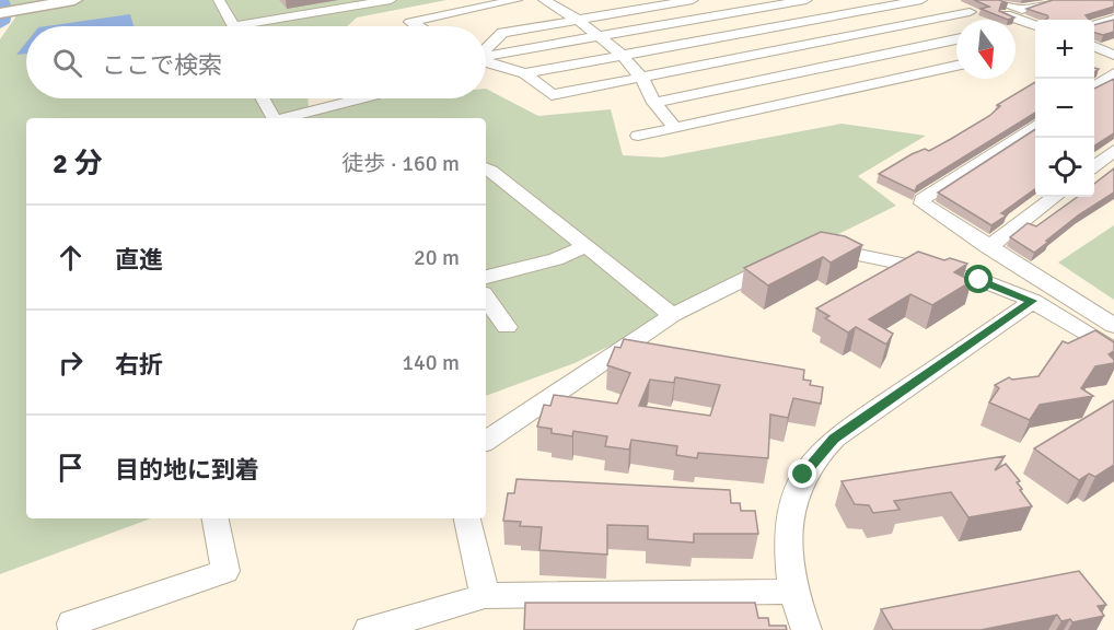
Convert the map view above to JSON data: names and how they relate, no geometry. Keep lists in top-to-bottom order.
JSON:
{
  "north": "bottom",
  "page": {
    "map_buttons": ["+", "−"],
    "search": "ここで検索",
    "heading": ["2 分", "徒歩 · 160 m"],
    "list": [
      ["直進", "20 m"],
      ["右折", "140 m"],
      "目的地に到着"
    ]
  }
}
